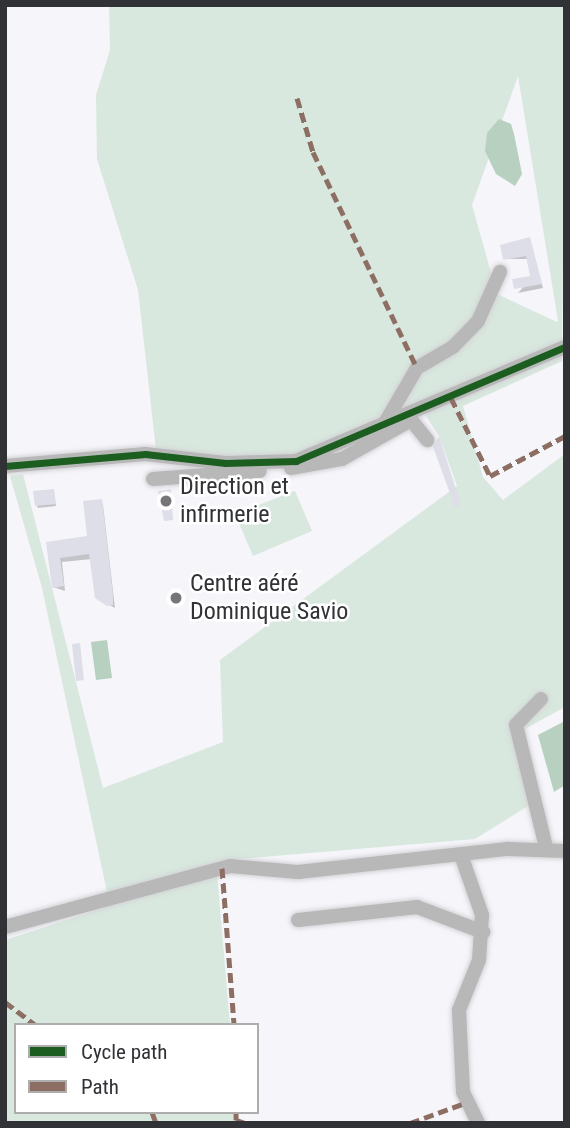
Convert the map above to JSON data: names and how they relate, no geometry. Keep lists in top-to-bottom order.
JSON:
{
  "places": ["Direction et infirmerie", "Centre aéré Dominique Savio"],
  "legend": ["Cycle path", "Path"]
}
